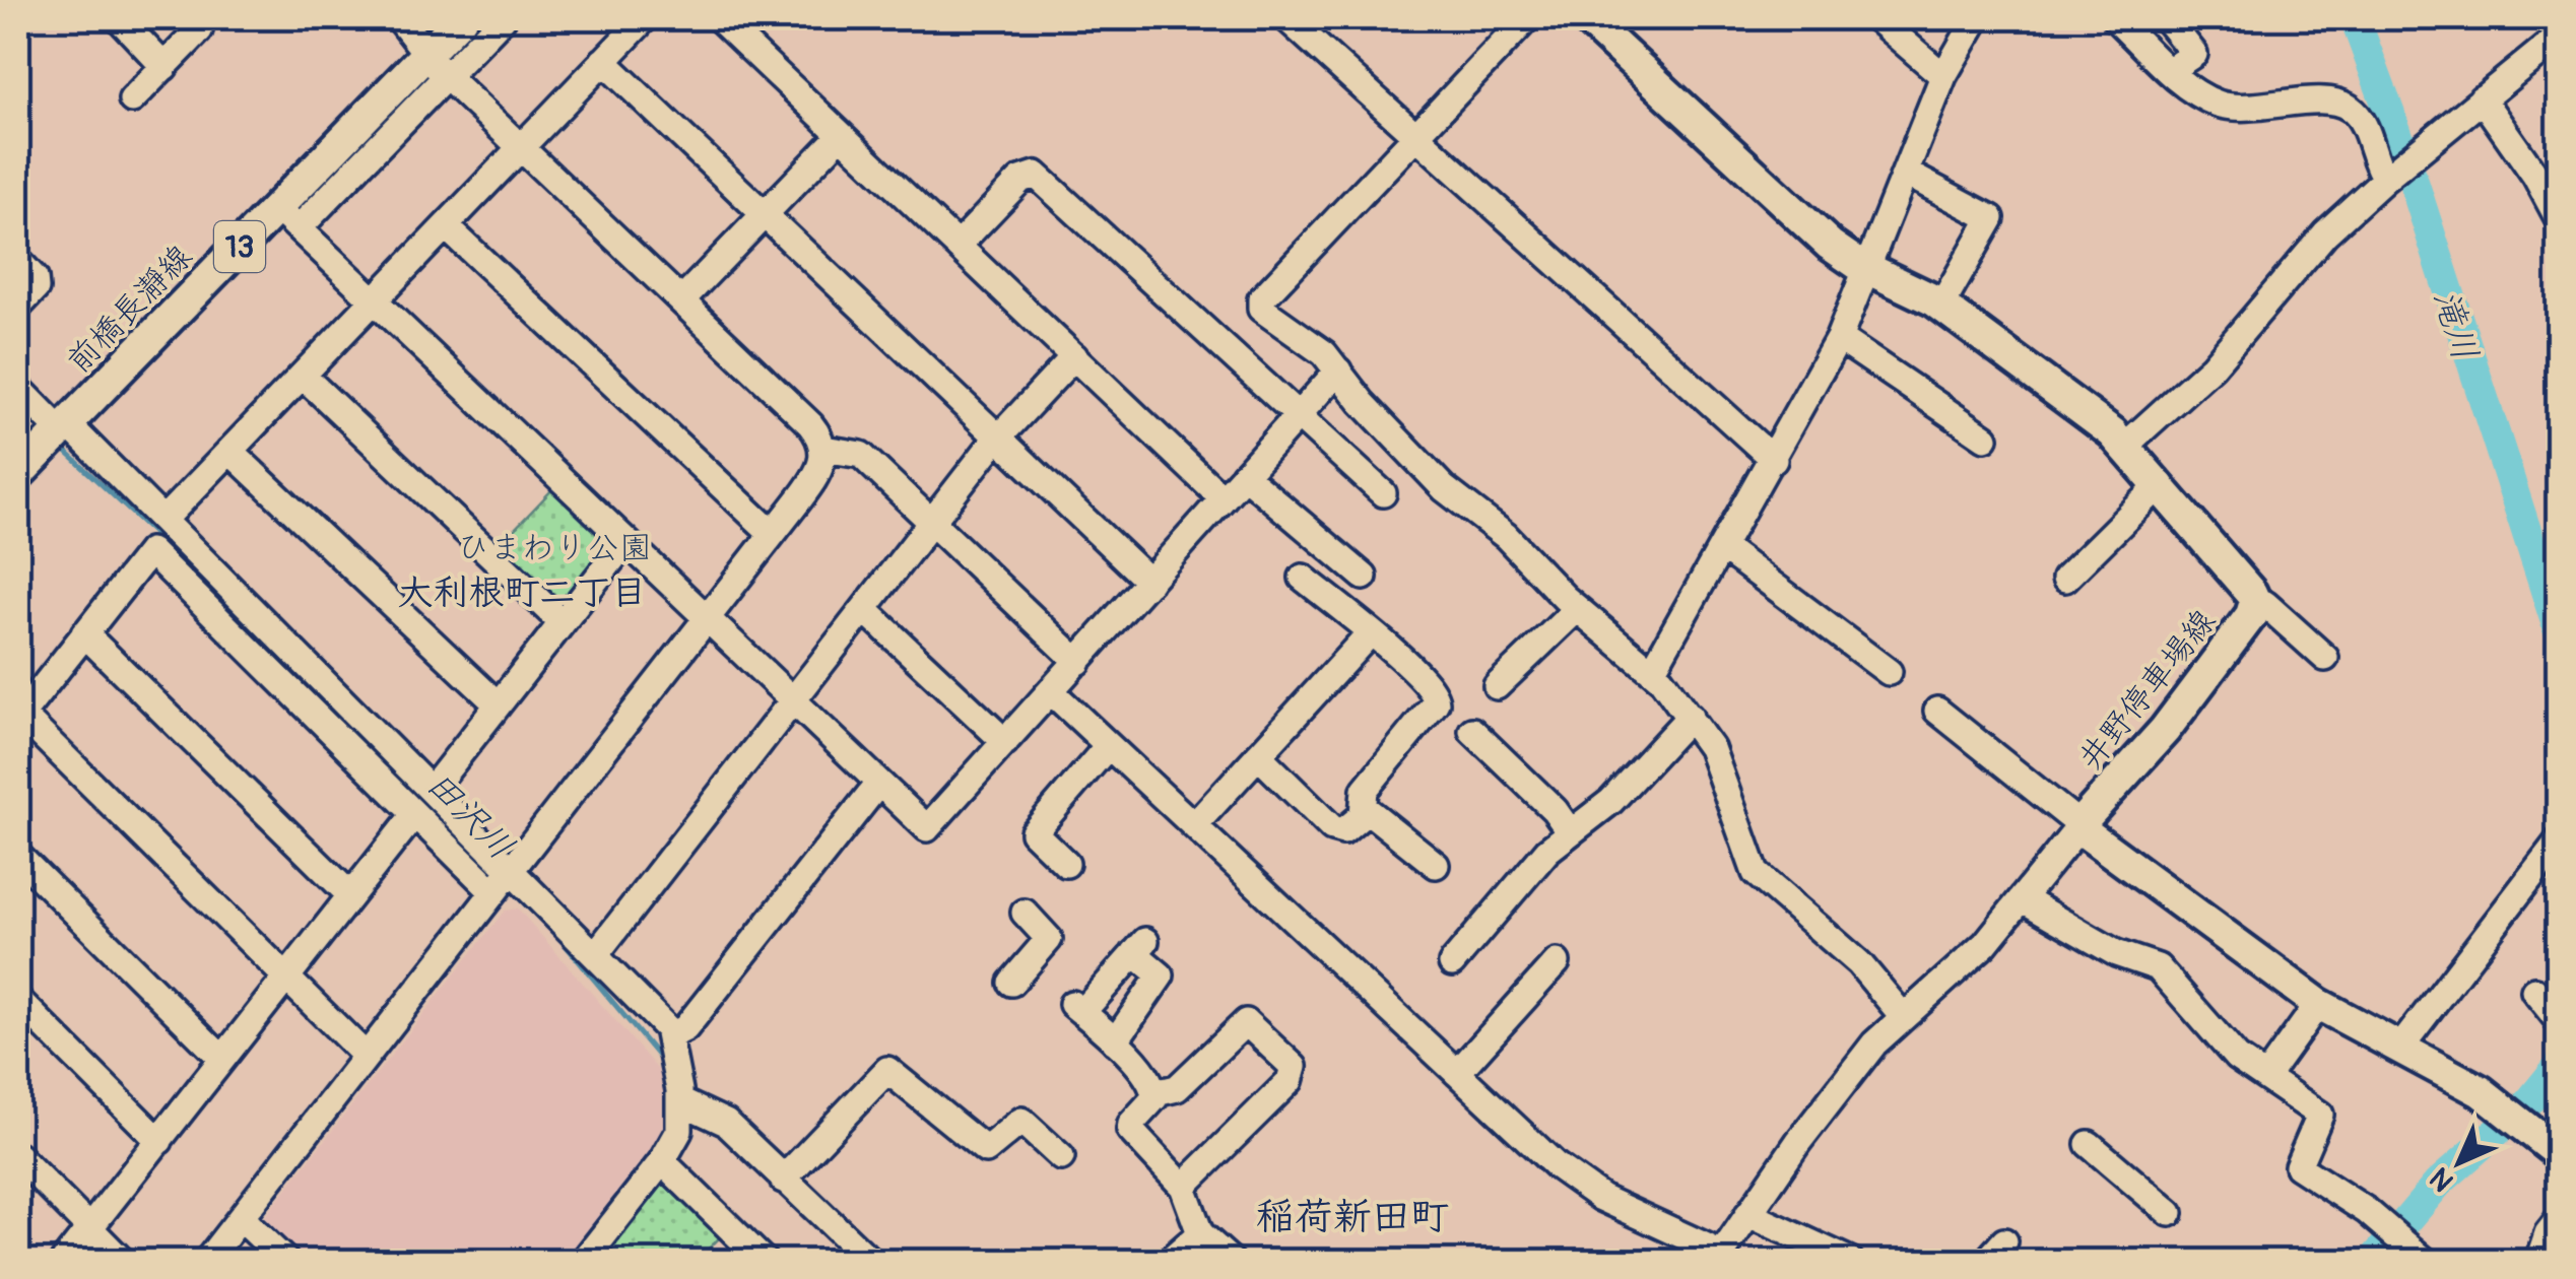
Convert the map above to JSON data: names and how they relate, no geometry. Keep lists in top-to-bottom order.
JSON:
{
  "streets": {
    "main road": ["13", "前橋長瀞線", "井野停車場線"]
  },
  "districts": ["大利根町二丁目", "稲荷新田町"],
  "water": ["滝川", "田沢川"],
  "parks": ["ひまわり公園"],
  "north": "bottom left"
}
